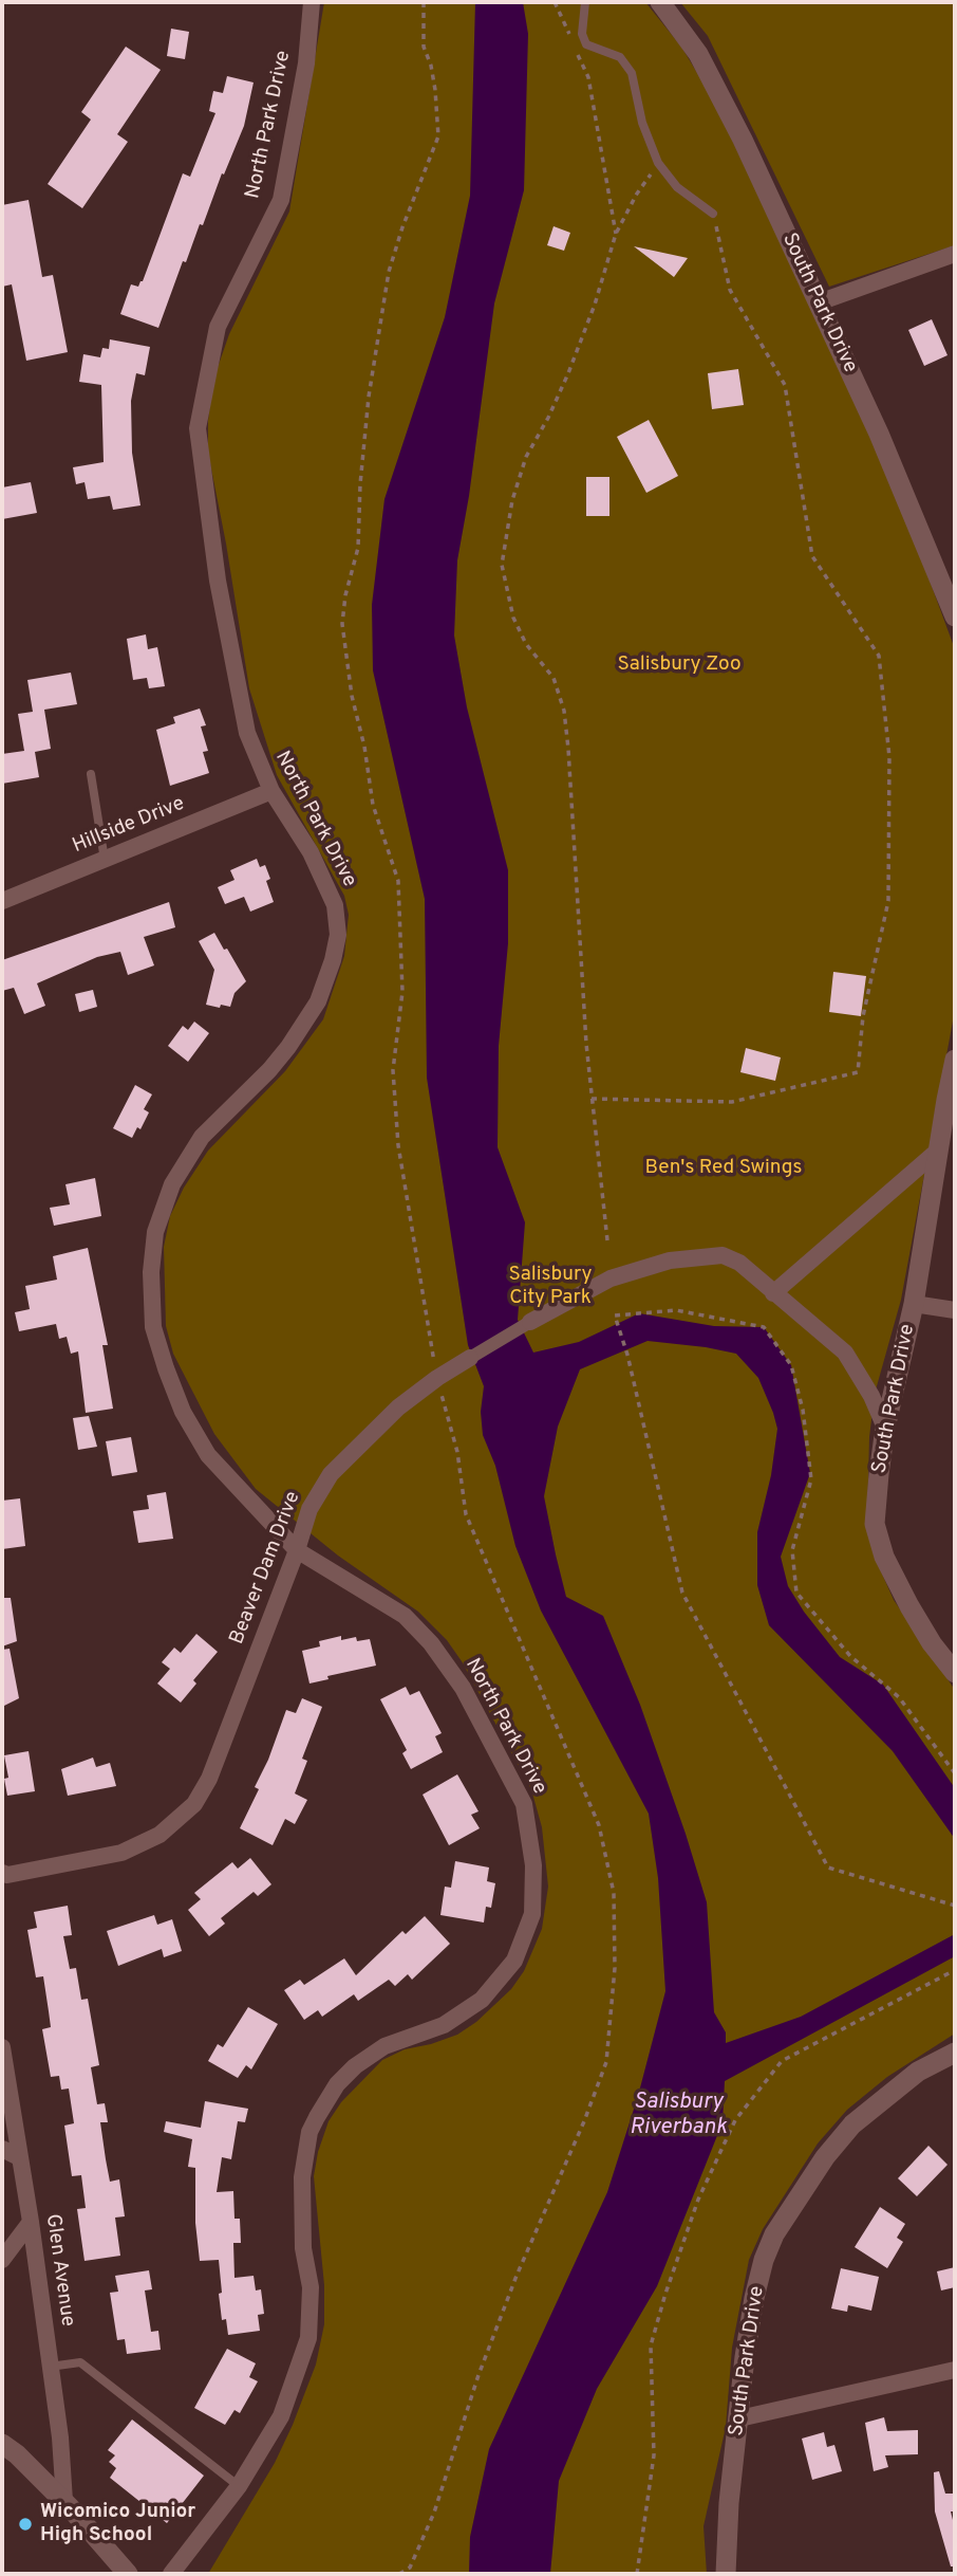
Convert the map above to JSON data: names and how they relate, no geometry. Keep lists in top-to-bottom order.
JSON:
{
  "streets": {
    "street": [
      "North Park Drive",
      "South Park Drive",
      "Hillside Drive",
      "Beaver Dam Drive",
      "Glen Avenue"
    ]
  },
  "crossings": [
    ["North Park Drive", "Hillside Drive"],
    ["North Park Drive", "Beaver Dam Drive"],
    ["South Park Drive", "Beaver Dam Drive"]
  ],
  "water": ["Salisbury Riverbank"],
  "parks": ["Salisbury Zoo", "Ben's Red Swings", "Salisbury City Park"],
  "places": ["Wicomico Junior High School"]
}
